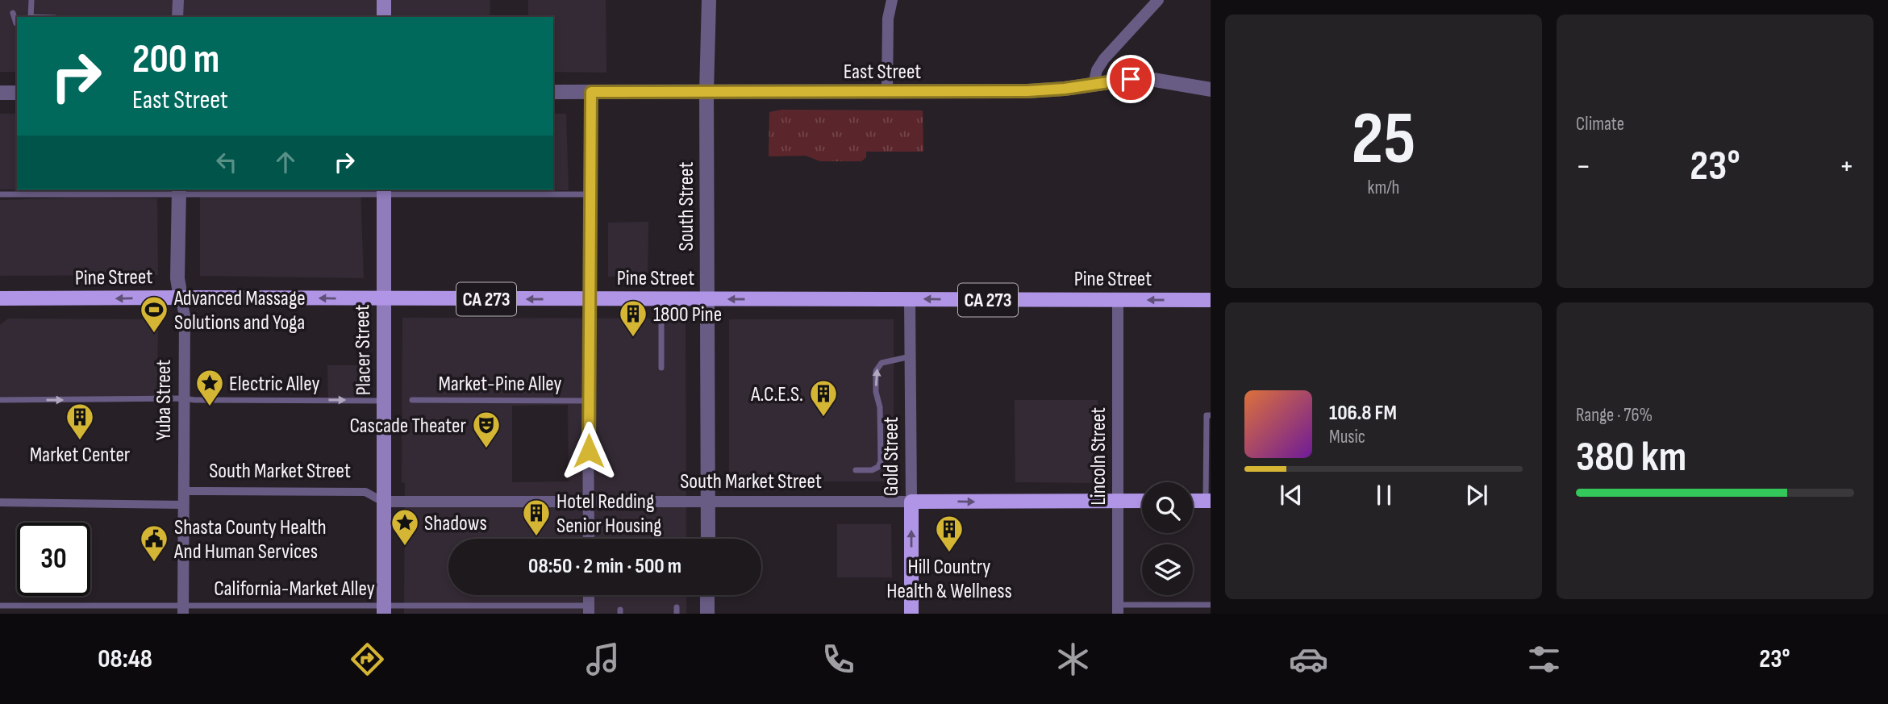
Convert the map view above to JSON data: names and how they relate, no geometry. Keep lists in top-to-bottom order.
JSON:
{
  "streets": {
    "main road": [
      "Pine Street",
      "CA 273",
      "Placer Street",
      "Gold Street",
      "South Market Street"
    ],
    "street": [
      "East Street",
      "South Street",
      "Yuba Street",
      "Lincoln Street"
    ],
    "lane": ["Market-Pine Alley", "California-Market Alley"]
  },
  "crossings": [
    ["East Street", "South Street"],
    ["South Street", "Pine Street"],
    ["South Street", "South Market Street"],
    ["Pine Street", "Placer Street"],
    ["Pine Street", "Yuba Street"],
    ["Pine Street", "Gold Street"],
    ["Pine Street", "Lincoln Street"],
    ["Placer Street", "South Market Street"],
    ["Placer Street", "California-Market Alley"],
    ["Yuba Street", "South Market Street"],
    ["Yuba Street", "California-Market Alley"],
    ["Gold Street", "South Market Street"],
    ["Lincoln Street", "South Market Street"]
  ],
  "one_way": ["Pine Street", "Gold Street"],
  "places": {
    "sports": ["Advanced Massage Solutions and Yoga"],
    "building": [
      "1800 Pine",
      "A.C.E.S.",
      "Market Center",
      "Hotel Redding Senior Housing",
      "Hill Country Health & Wellness"
    ],
    "place": ["Electric Alley", "Shadows"],
    "theatre": ["Cascade Theater"],
    "public building": ["Shasta County Health And Human Services"]
  },
  "page": {
    "tile": [
      ["25", "km/h"],
      "Climate",
      ["Range · 76%", "380 km"]
    ],
    "turn": ["200 m", "East Street"],
    "heat": ["−", "23°", "+"],
    "song": ["106.8 FM", "Music"],
    "limit": "30",
    "trip": "08:50 · 2 min · 500 m",
    "tabs": ["08:48", "23°"]
  }
}
